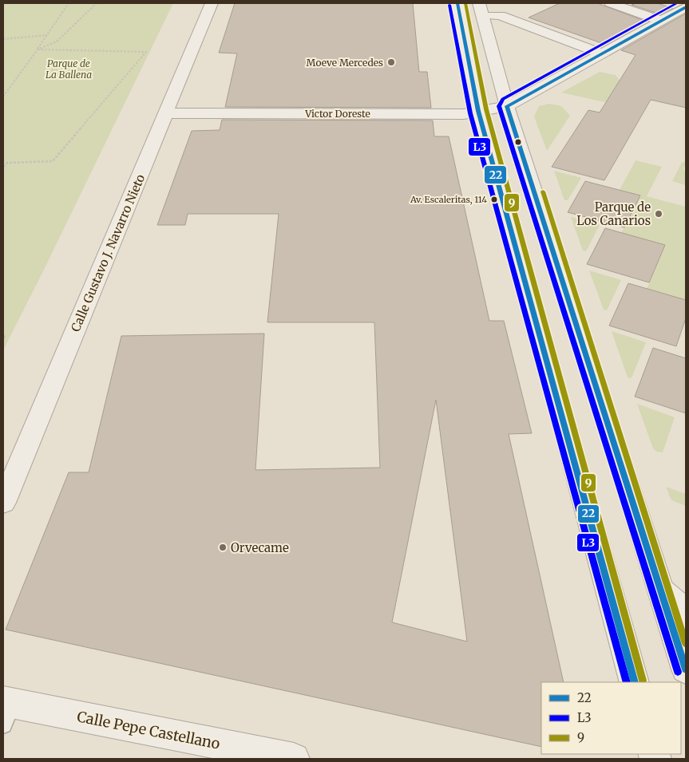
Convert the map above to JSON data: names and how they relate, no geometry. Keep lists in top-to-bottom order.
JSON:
{
  "streets": {
    "street": ["Victor Doreste", "Calle Gustavo J. Navarro Nieto", "Calle Pepe Castellano"]
  },
  "crossings": [
    ["Victor Doreste", "Calle Gustavo J. Navarro Nieto"]
  ],
  "parks": ["Parque de La Ballena"],
  "places": [
    "Moeve Mercedes",
    "Av. Escaleritas, 114",
    "Parque de Los Canarios",
    "Orvecame"
  ],
  "lines": ["transit line 22", "transit line L3", "transit line 9"],
  "legend": ["22", "L3", "9"]
}
